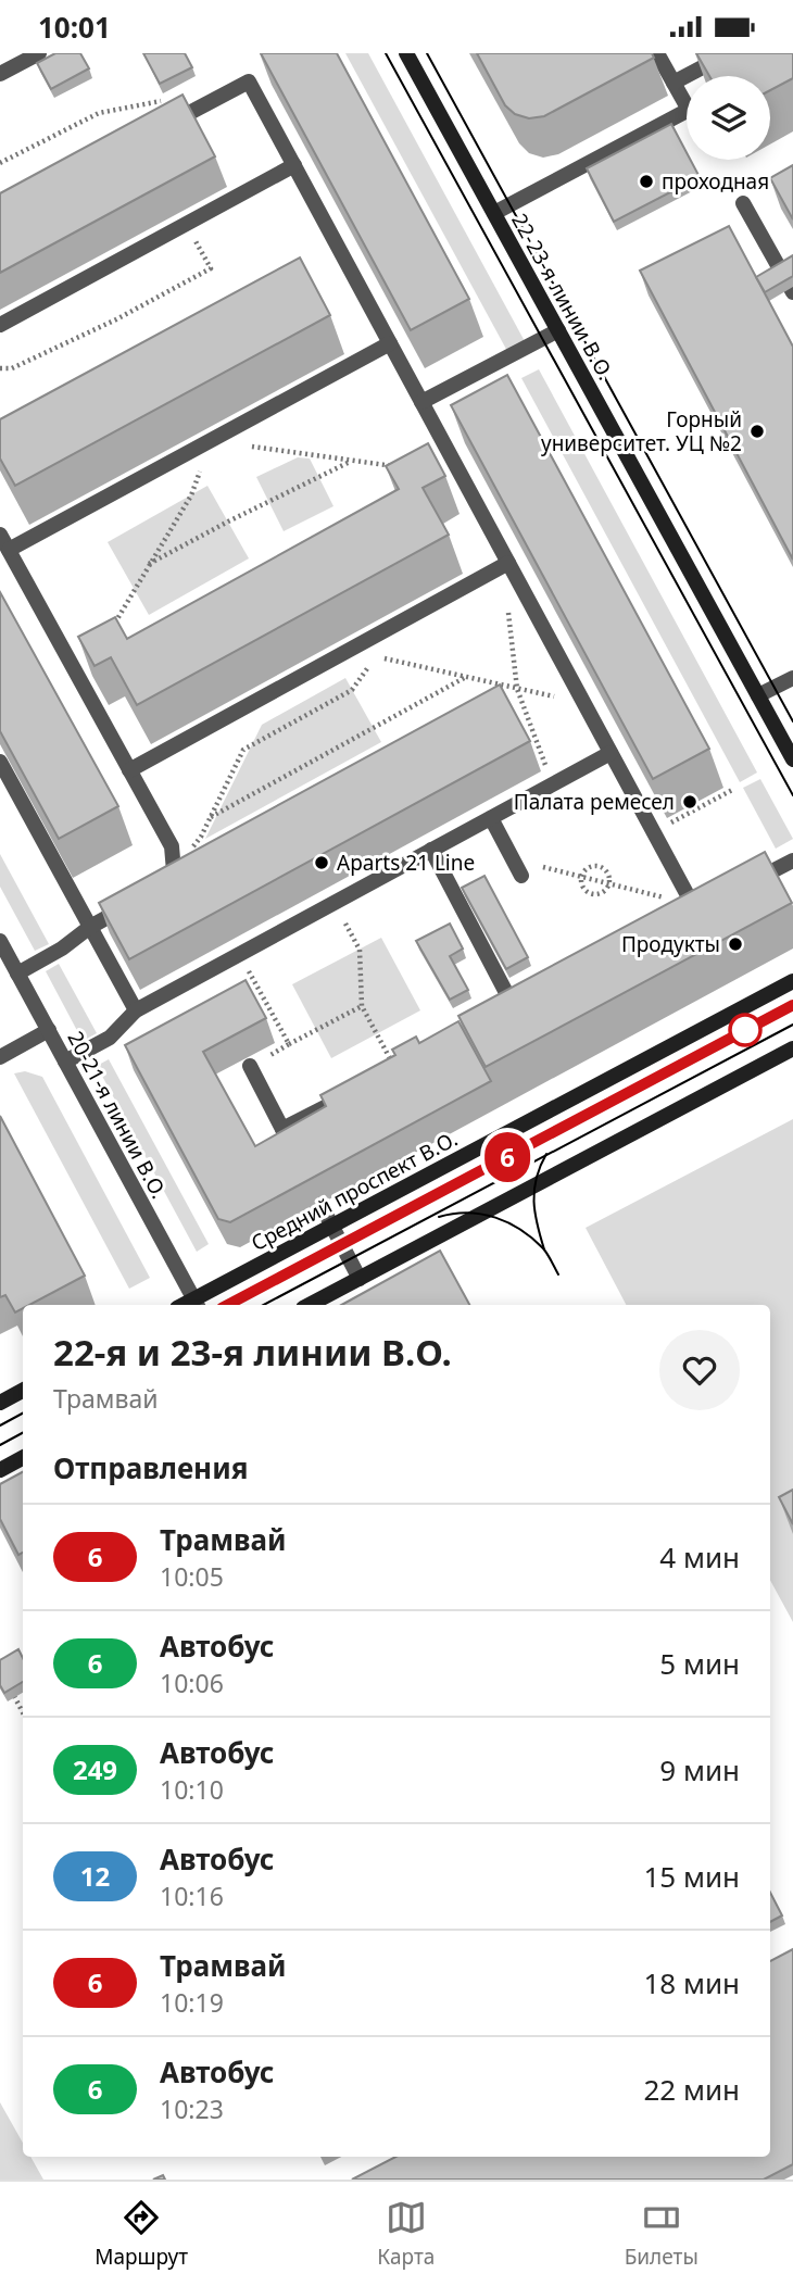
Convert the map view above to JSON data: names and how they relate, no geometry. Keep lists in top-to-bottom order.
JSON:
{
  "streets": {
    "main road": ["22-23-я линии В.О.", "Средний проспект В.О."],
    "street": ["20-21-я линии В.О."]
  },
  "crossings": [
    ["20-21-я линии В.О.", "Средний проспект В.О."]
  ],
  "places": [
    "проходная",
    "Горный университет. УЦ №2",
    "Палата ремесел",
    "Aparts 21 Line",
    "Продукты"
  ],
  "lines": ["tram line 6"],
  "page": {
    "status": "10:01",
    "on_map": "6",
    "heading": [
      ["22-я и 23-я линии В.О.", "Трамвай"],
      "Отправления"
    ],
    "list": [
      {
        "mark": "6",
        "name": "Трамвай",
        "note": "10:05",
        "value": "4 мин"
      },
      {
        "mark": "6",
        "name": "Автобус",
        "note": "10:06",
        "value": "5 мин"
      },
      {
        "mark": "249",
        "name": "Автобус",
        "note": "10:10",
        "value": "9 мин"
      },
      {
        "mark": "12",
        "name": "Автобус",
        "note": "10:16",
        "value": "15 мин"
      },
      {
        "mark": "6",
        "name": "Трамвай",
        "note": "10:19",
        "value": "18 мин"
      },
      {
        "mark": "6",
        "name": "Автобус",
        "note": "10:23",
        "value": "22 мин"
      }
    ],
    "tabs": ["Маршрут", "Карта", "Билеты"]
  }
}
